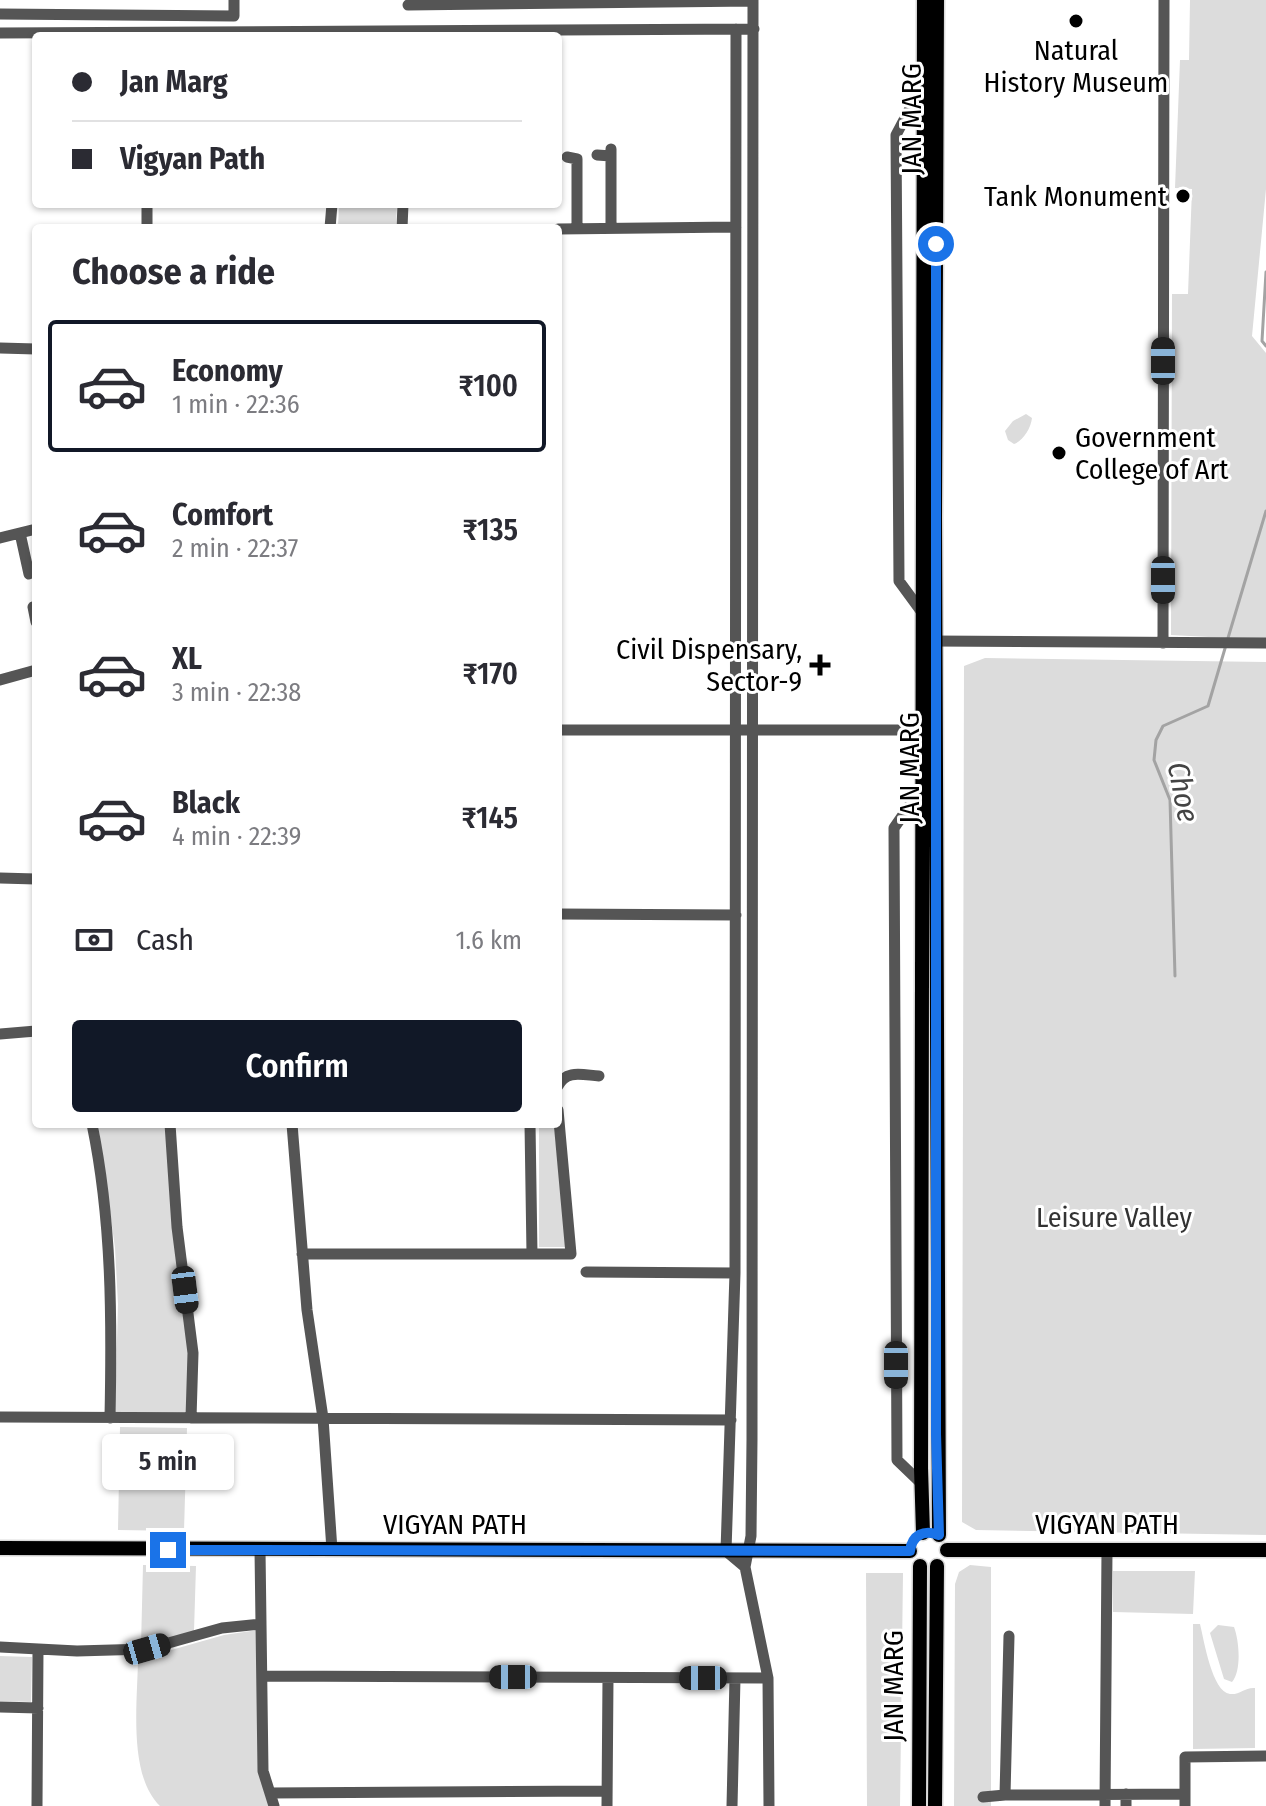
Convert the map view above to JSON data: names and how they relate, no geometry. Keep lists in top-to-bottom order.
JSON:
{
  "streets": {
    "main road": ["JAN MARG", "VIGYAN PATH"]
  },
  "crossings": [
    ["JAN MARG", "VIGYAN PATH"]
  ],
  "water": ["Choe"],
  "parks": ["Leisure Valley"],
  "places": {
    "other": ["Natural History Museum", "Tank Monument", "Government College of Art"],
    "health": ["Civil Dispensary, Sector-9"]
  },
  "page": {
    "banner": ["Jan Marg", "Vigyan Path"],
    "heading": "Choose a ride",
    "list": [
      {
        "name": "Economy",
        "note": "1 min · 22:36",
        "value": "₹100"
      },
      {
        "name": "Comfort",
        "note": "2 min · 22:37",
        "value": "₹135"
      },
      {
        "name": "XL",
        "note": "3 min · 22:38",
        "value": "₹170"
      },
      {
        "name": "Black",
        "note": "4 min · 22:39",
        "value": "₹145"
      }
    ],
    "pay": ["Cash", "1.6 km"],
    "buttons": "Confirm",
    "bubble": "5 min"
  }
}
